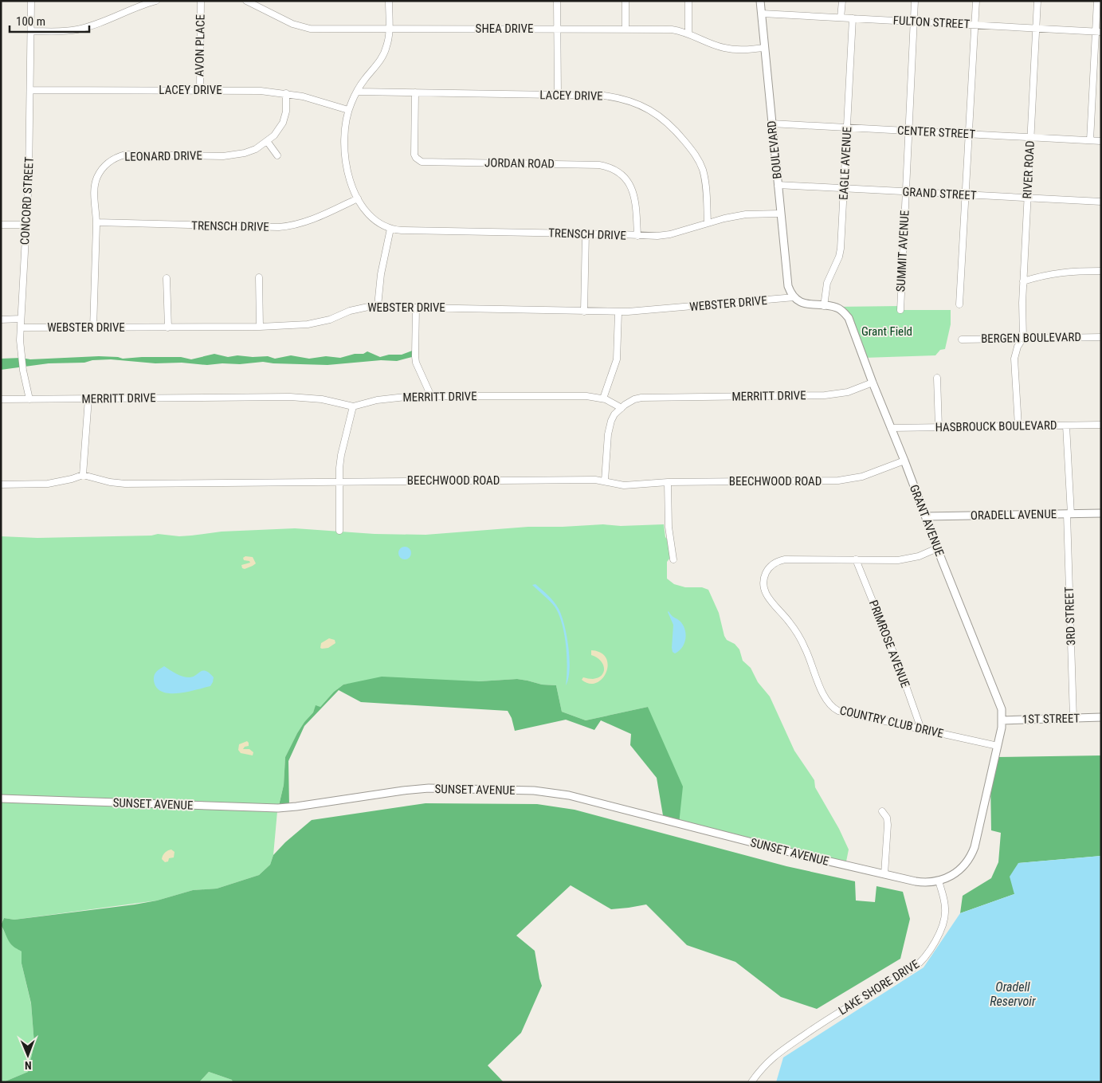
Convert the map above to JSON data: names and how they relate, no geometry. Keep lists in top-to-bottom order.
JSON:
{
  "streets": {
    "street": [
      "FULTON STREET",
      "SHEA DRIVE",
      "AVON PLACE",
      "LACEY DRIVE",
      "CENTER STREET",
      "BOULEVARD",
      "LEONARD DRIVE",
      "JORDAN ROAD",
      "EAGLE AVENUE",
      "RIVER ROAD",
      "GRAND STREET",
      "CONCORD STREET",
      "TRENSCH DRIVE",
      "SUMMIT AVENUE",
      "WEBSTER DRIVE",
      "BERGEN BOULEVARD",
      "MERRITT DRIVE",
      "HASBROUCK BOULEVARD",
      "BEECHWOOD ROAD",
      "ORADELL AVENUE",
      "GRANT AVENUE",
      "3RD STREET",
      "PRIMROSE AVENUE",
      "1ST STREET",
      "COUNTRY CLUB DRIVE",
      "SUNSET AVENUE",
      "LAKE SHORE DRIVE"
    ]
  },
  "crossings": [
    ["FULTON STREET", "BOULEVARD"],
    ["FULTON STREET", "EAGLE AVENUE"],
    ["FULTON STREET", "RIVER ROAD"],
    ["FULTON STREET", "SUMMIT AVENUE"],
    ["SHEA DRIVE", "BOULEVARD"],
    ["AVON PLACE", "LACEY DRIVE"],
    ["LACEY DRIVE", "LEONARD DRIVE"],
    ["LACEY DRIVE", "JORDAN ROAD"],
    ["LACEY DRIVE", "CONCORD STREET"],
    ["LACEY DRIVE", "TRENSCH DRIVE"],
    ["CENTER STREET", "BOULEVARD"],
    ["CENTER STREET", "EAGLE AVENUE"],
    ["CENTER STREET", "RIVER ROAD"],
    ["CENTER STREET", "SUMMIT AVENUE"],
    ["BOULEVARD", "GRAND STREET"],
    ["BOULEVARD", "TRENSCH DRIVE"],
    ["BOULEVARD", "WEBSTER DRIVE"],
    ["BOULEVARD", "GRANT AVENUE"],
    ["LEONARD DRIVE", "TRENSCH DRIVE"],
    ["LEONARD DRIVE", "WEBSTER DRIVE"],
    ["JORDAN ROAD", "TRENSCH DRIVE"],
    ["EAGLE AVENUE", "GRAND STREET"],
    ["EAGLE AVENUE", "GRANT AVENUE"],
    ["RIVER ROAD", "GRAND STREET"],
    ["RIVER ROAD", "BERGEN BOULEVARD"],
    ["GRAND STREET", "SUMMIT AVENUE"],
    ["CONCORD STREET", "WEBSTER DRIVE"],
    ["CONCORD STREET", "MERRITT DRIVE"],
    ["WEBSTER DRIVE", "GRANT AVENUE"],
    ["MERRITT DRIVE", "GRANT AVENUE"],
    ["HASBROUCK BOULEVARD", "GRANT AVENUE"],
    ["HASBROUCK BOULEVARD", "3RD STREET"],
    ["BEECHWOOD ROAD", "GRANT AVENUE"],
    ["ORADELL AVENUE", "GRANT AVENUE"],
    ["ORADELL AVENUE", "3RD STREET"],
    ["GRANT AVENUE", "1ST STREET"],
    ["GRANT AVENUE", "COUNTRY CLUB DRIVE"],
    ["GRANT AVENUE", "SUNSET AVENUE"],
    ["GRANT AVENUE", "LAKE SHORE DRIVE"],
    ["3RD STREET", "1ST STREET"],
    ["PRIMROSE AVENUE", "COUNTRY CLUB DRIVE"],
    ["SUNSET AVENUE", "LAKE SHORE DRIVE"]
  ],
  "water": ["Oradell Reservoir"],
  "parks": ["Grant Field"],
  "scale_bar": "100 m",
  "north": "bottom"
}
